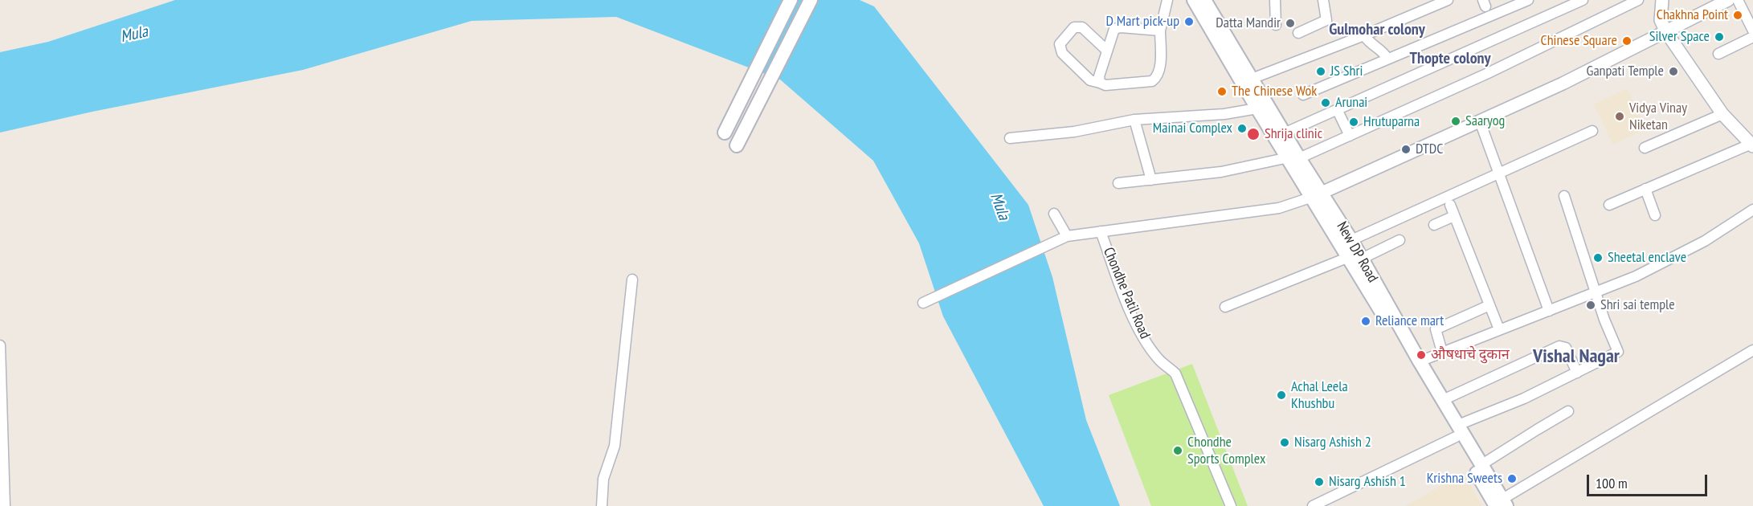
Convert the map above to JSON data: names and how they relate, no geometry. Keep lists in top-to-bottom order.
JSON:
{
  "streets": {
    "main road": ["New DP Road"],
    "street": ["Chondhe Patil Road"]
  },
  "districts": ["Gulmohar colony", "Thopte colony", "Vishal Nagar"],
  "water": ["Mula"],
  "places": [
    "Chakhna Point",
    "D Mart pick-up",
    "Datta Mandir",
    "Silver Space",
    "Chinese Square",
    "JS Shri",
    "Ganpati Temple",
    "The Chinese Wok",
    "Arunai",
    "Vidya Vinay Niketan",
    "Saaryog",
    "Hrutuparna",
    "Mainai Complex",
    "Shrija clinic",
    "DTDC",
    "Sheetal enclave",
    "Shri sai temple",
    "Reliance mart",
    "औषधाचे दुकान",
    "Achal Leela Khushbu",
    "Nisarg Ashish 2",
    "Chondhe Sports Complex",
    "Krishna Sweets",
    "Nisarg Ashish 1"
  ],
  "scale_bar": "100 m"
}
